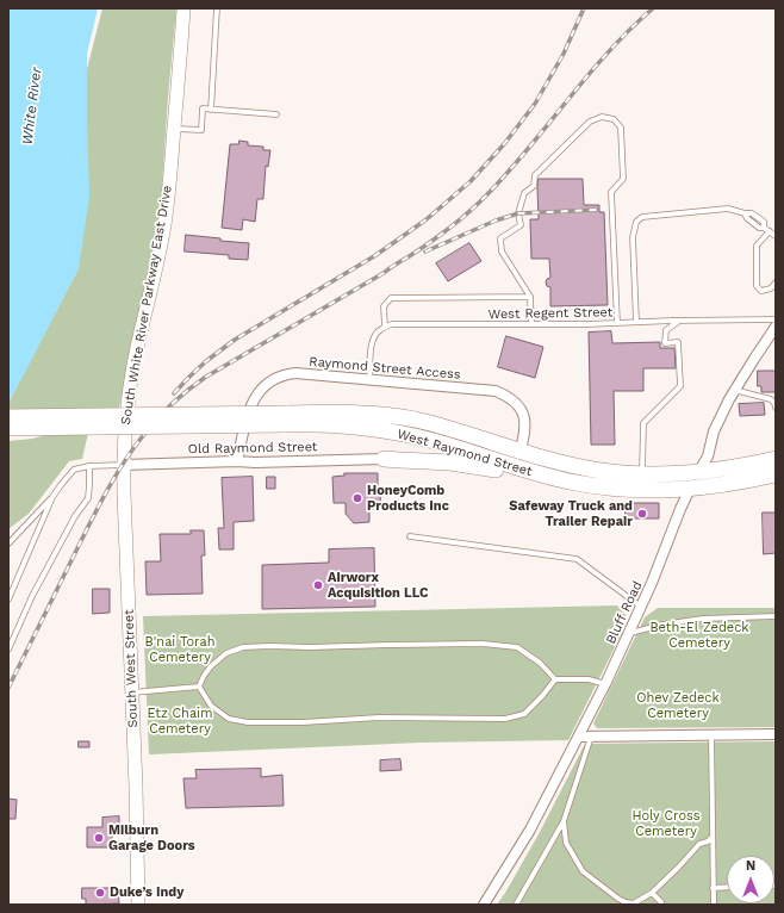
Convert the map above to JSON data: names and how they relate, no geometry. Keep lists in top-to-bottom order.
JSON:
{
  "streets": {
    "main road": ["South White River Parkway East Drive", "West Raymond Street", "South West Street"],
    "street": ["Raymond Street Access", "Old Raymond Street", "Bluff Road"],
    "lane": ["West Regent Street"]
  },
  "crossings": [
    ["South White River Parkway East Drive", "South West Street"],
    ["Raymond Street Access", "Old Raymond Street"],
    ["Raymond Street Access", "West Raymond Street"],
    ["Old Raymond Street", "South West Street"],
    ["West Raymond Street", "Bluff Road"]
  ],
  "water": ["White River"],
  "parks": [
    "Beth-El Zedeck Cemetery",
    "B'nai Torah Cemetery",
    "Ohev Zedeck Cemetery",
    "Etz Chaim Cemetery",
    "Holy Cross Cemetery"
  ],
  "places": [
    "HoneyComb Products Inc",
    "Safeway Truck and Trailer Repair",
    "Airworx Acquisition LLC",
    "Milburn Garage Doors",
    "Duke’s Indy"
  ],
  "north": "top"
}
